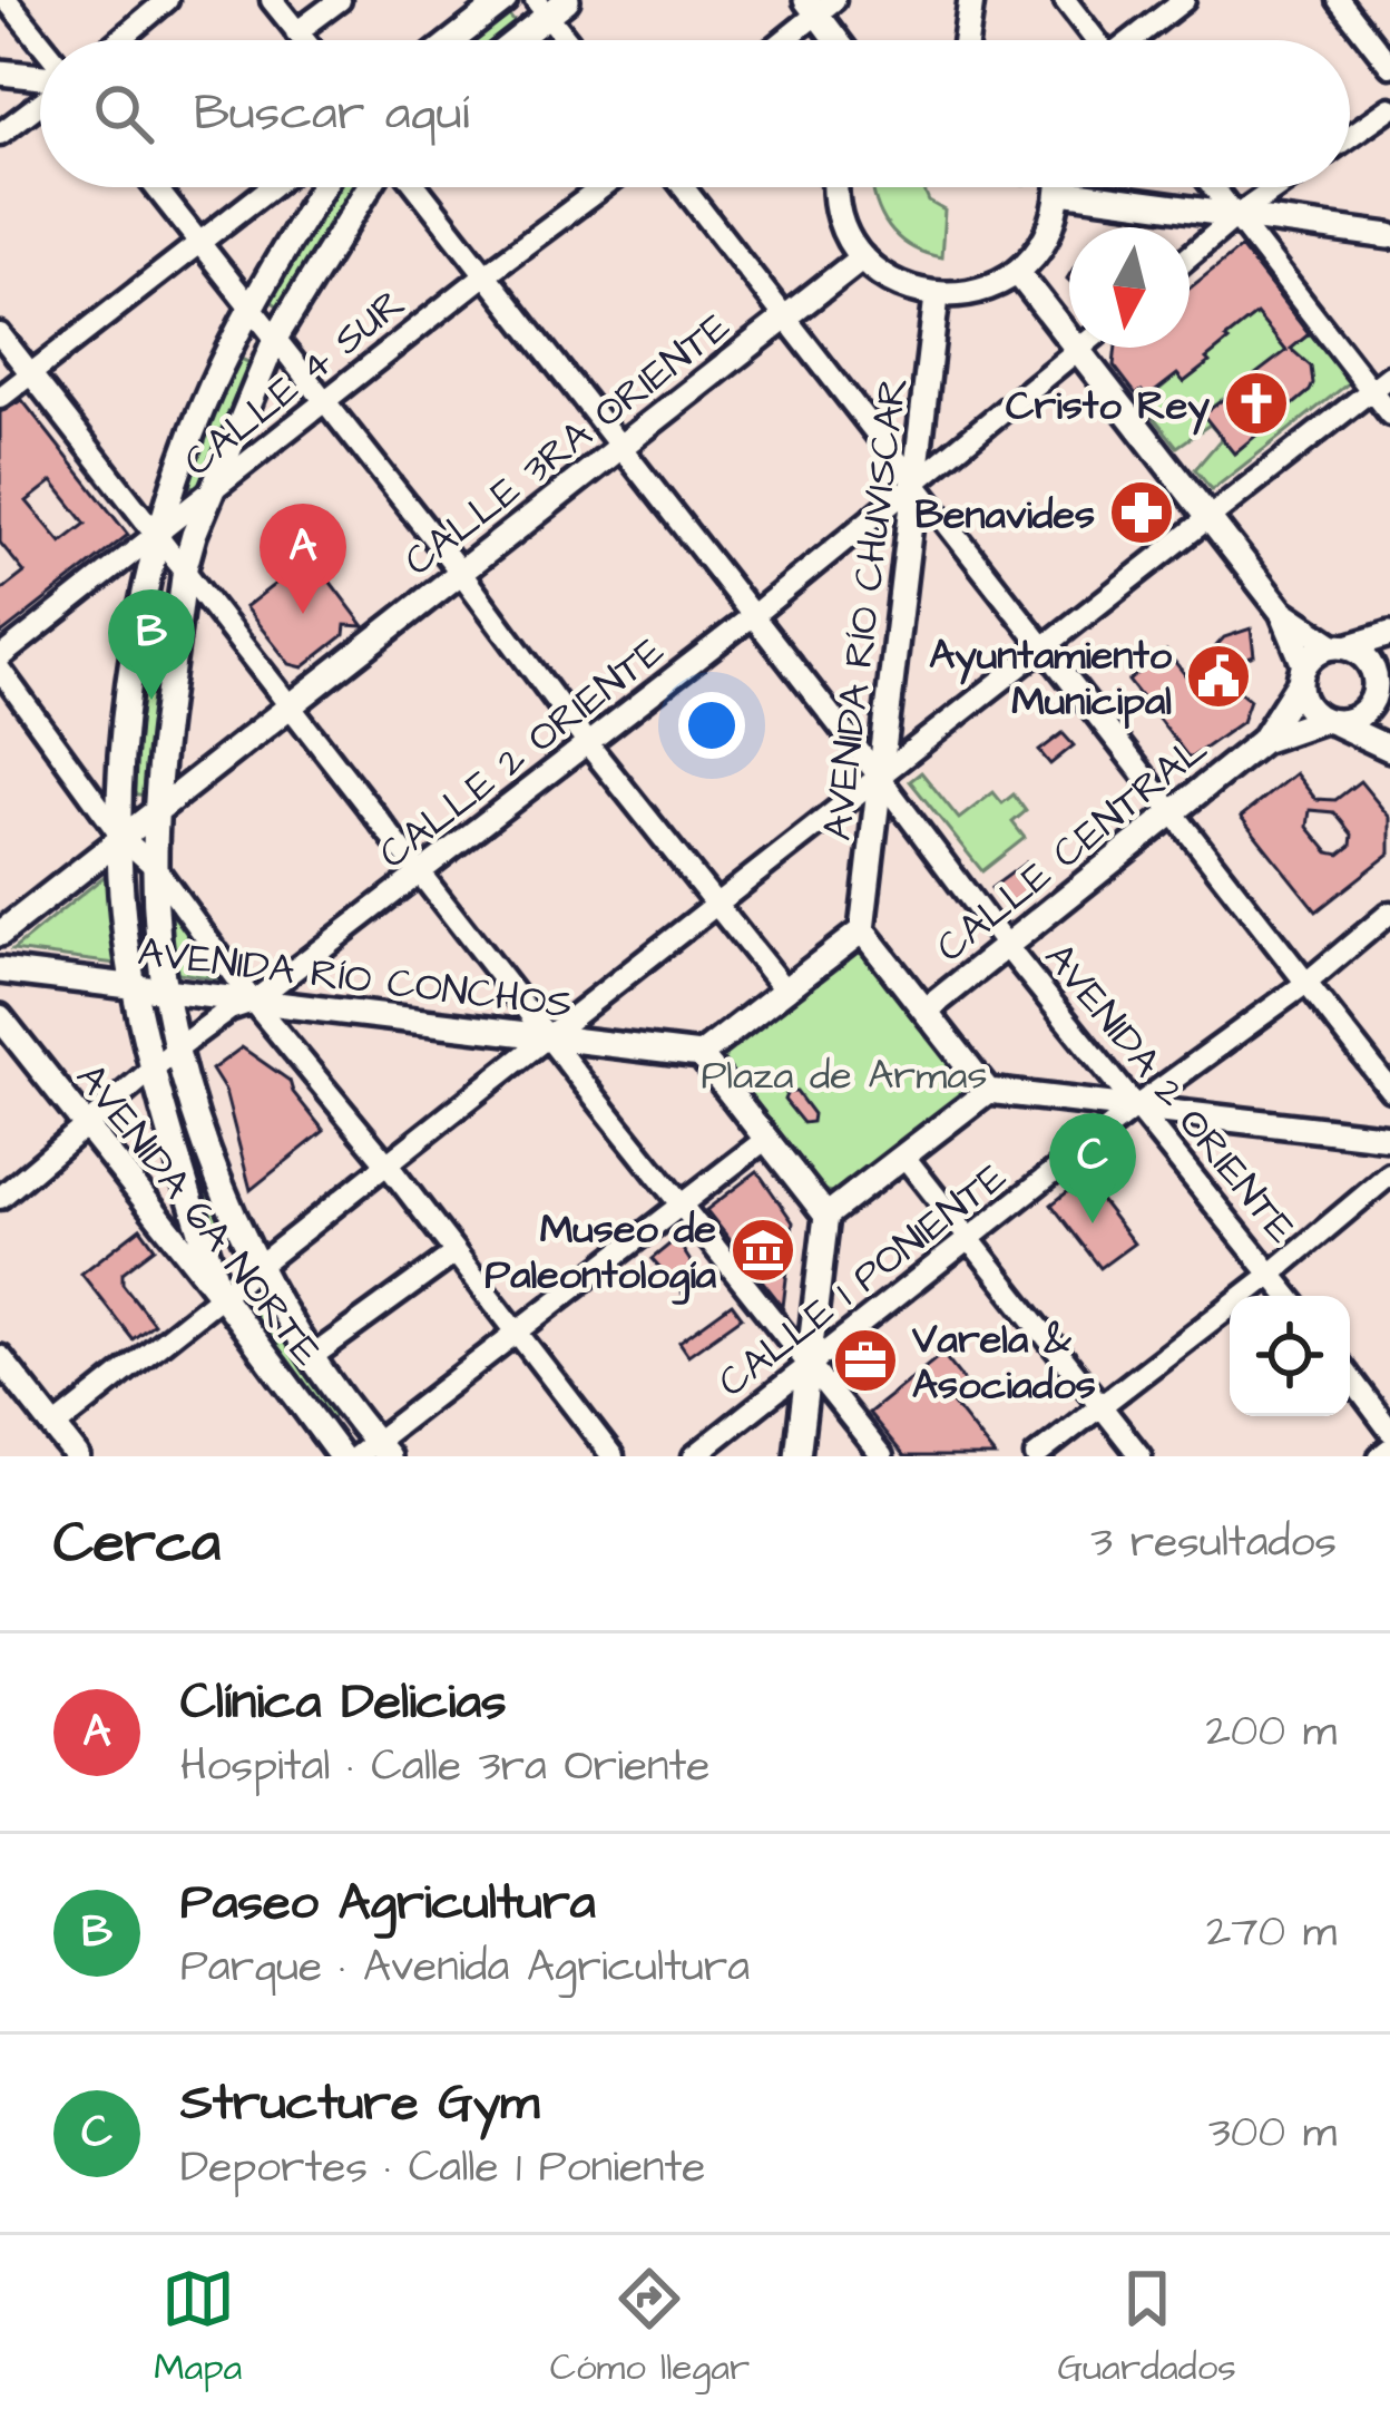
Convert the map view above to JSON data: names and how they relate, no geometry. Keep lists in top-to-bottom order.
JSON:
{
  "streets": {
    "main road": [
      "CALLE 3RA ORIENTE",
      "AVENIDA RÍO CHUVISCAR",
      "CALLE CENTRAL",
      "AVENIDA RÍO CONCHOS",
      "AVENIDA 6A NORTE"
    ],
    "street": [
      "CALLE 4 SUR",
      "CALLE 2 ORIENTE",
      "AVENIDA 2 ORIENTE",
      "CALLE 1 PONIENTE"
    ]
  },
  "crossings": [
    ["CALLE 4 SUR", "AVENIDA 2 ORIENTE"],
    ["CALLE 3RA ORIENTE", "AVENIDA 2 ORIENTE"],
    ["AVENIDA RÍO CHUVISCAR", "CALLE 2 ORIENTE"],
    ["AVENIDA RÍO CHUVISCAR", "AVENIDA 2 ORIENTE"],
    ["CALLE 2 ORIENTE", "AVENIDA RÍO CONCHOS"],
    ["CALLE 2 ORIENTE", "AVENIDA 2 ORIENTE"],
    ["CALLE 2 ORIENTE", "AVENIDA 6A NORTE"],
    ["CALLE CENTRAL", "AVENIDA 2 ORIENTE"],
    ["AVENIDA 2 ORIENTE", "CALLE 1 PONIENTE"]
  ],
  "parks": ["Plaza de Armas"],
  "places": {
    "church": ["Cristo Rey"],
    "pharmacy": ["Benavides"],
    "public building": ["Ayuntamiento Municipal"],
    "museum": ["Museo de Paleontología"],
    "office": ["Varela & Asociados"]
  },
  "north": "bottom",
  "page": {
    "search": "Buscar aquí",
    "pins": ["A", "B", "C"],
    "heading": ["Cerca", "3 resultados"],
    "list": [
      {
        "mark": "A",
        "name": "Clínica Delicias",
        "note": "Hospital · Calle 3ra Oriente",
        "value": "200 m"
      },
      {
        "mark": "B",
        "name": "Paseo Agricultura",
        "note": "Parque · Avenida Agricultura",
        "value": "270 m"
      },
      {
        "mark": "C",
        "name": "Structure Gym",
        "note": "Deportes · Calle 1 Poniente",
        "value": "300 m"
      }
    ],
    "nav": ["Mapa", "Cómo llegar", "Guardados"]
  }
}
